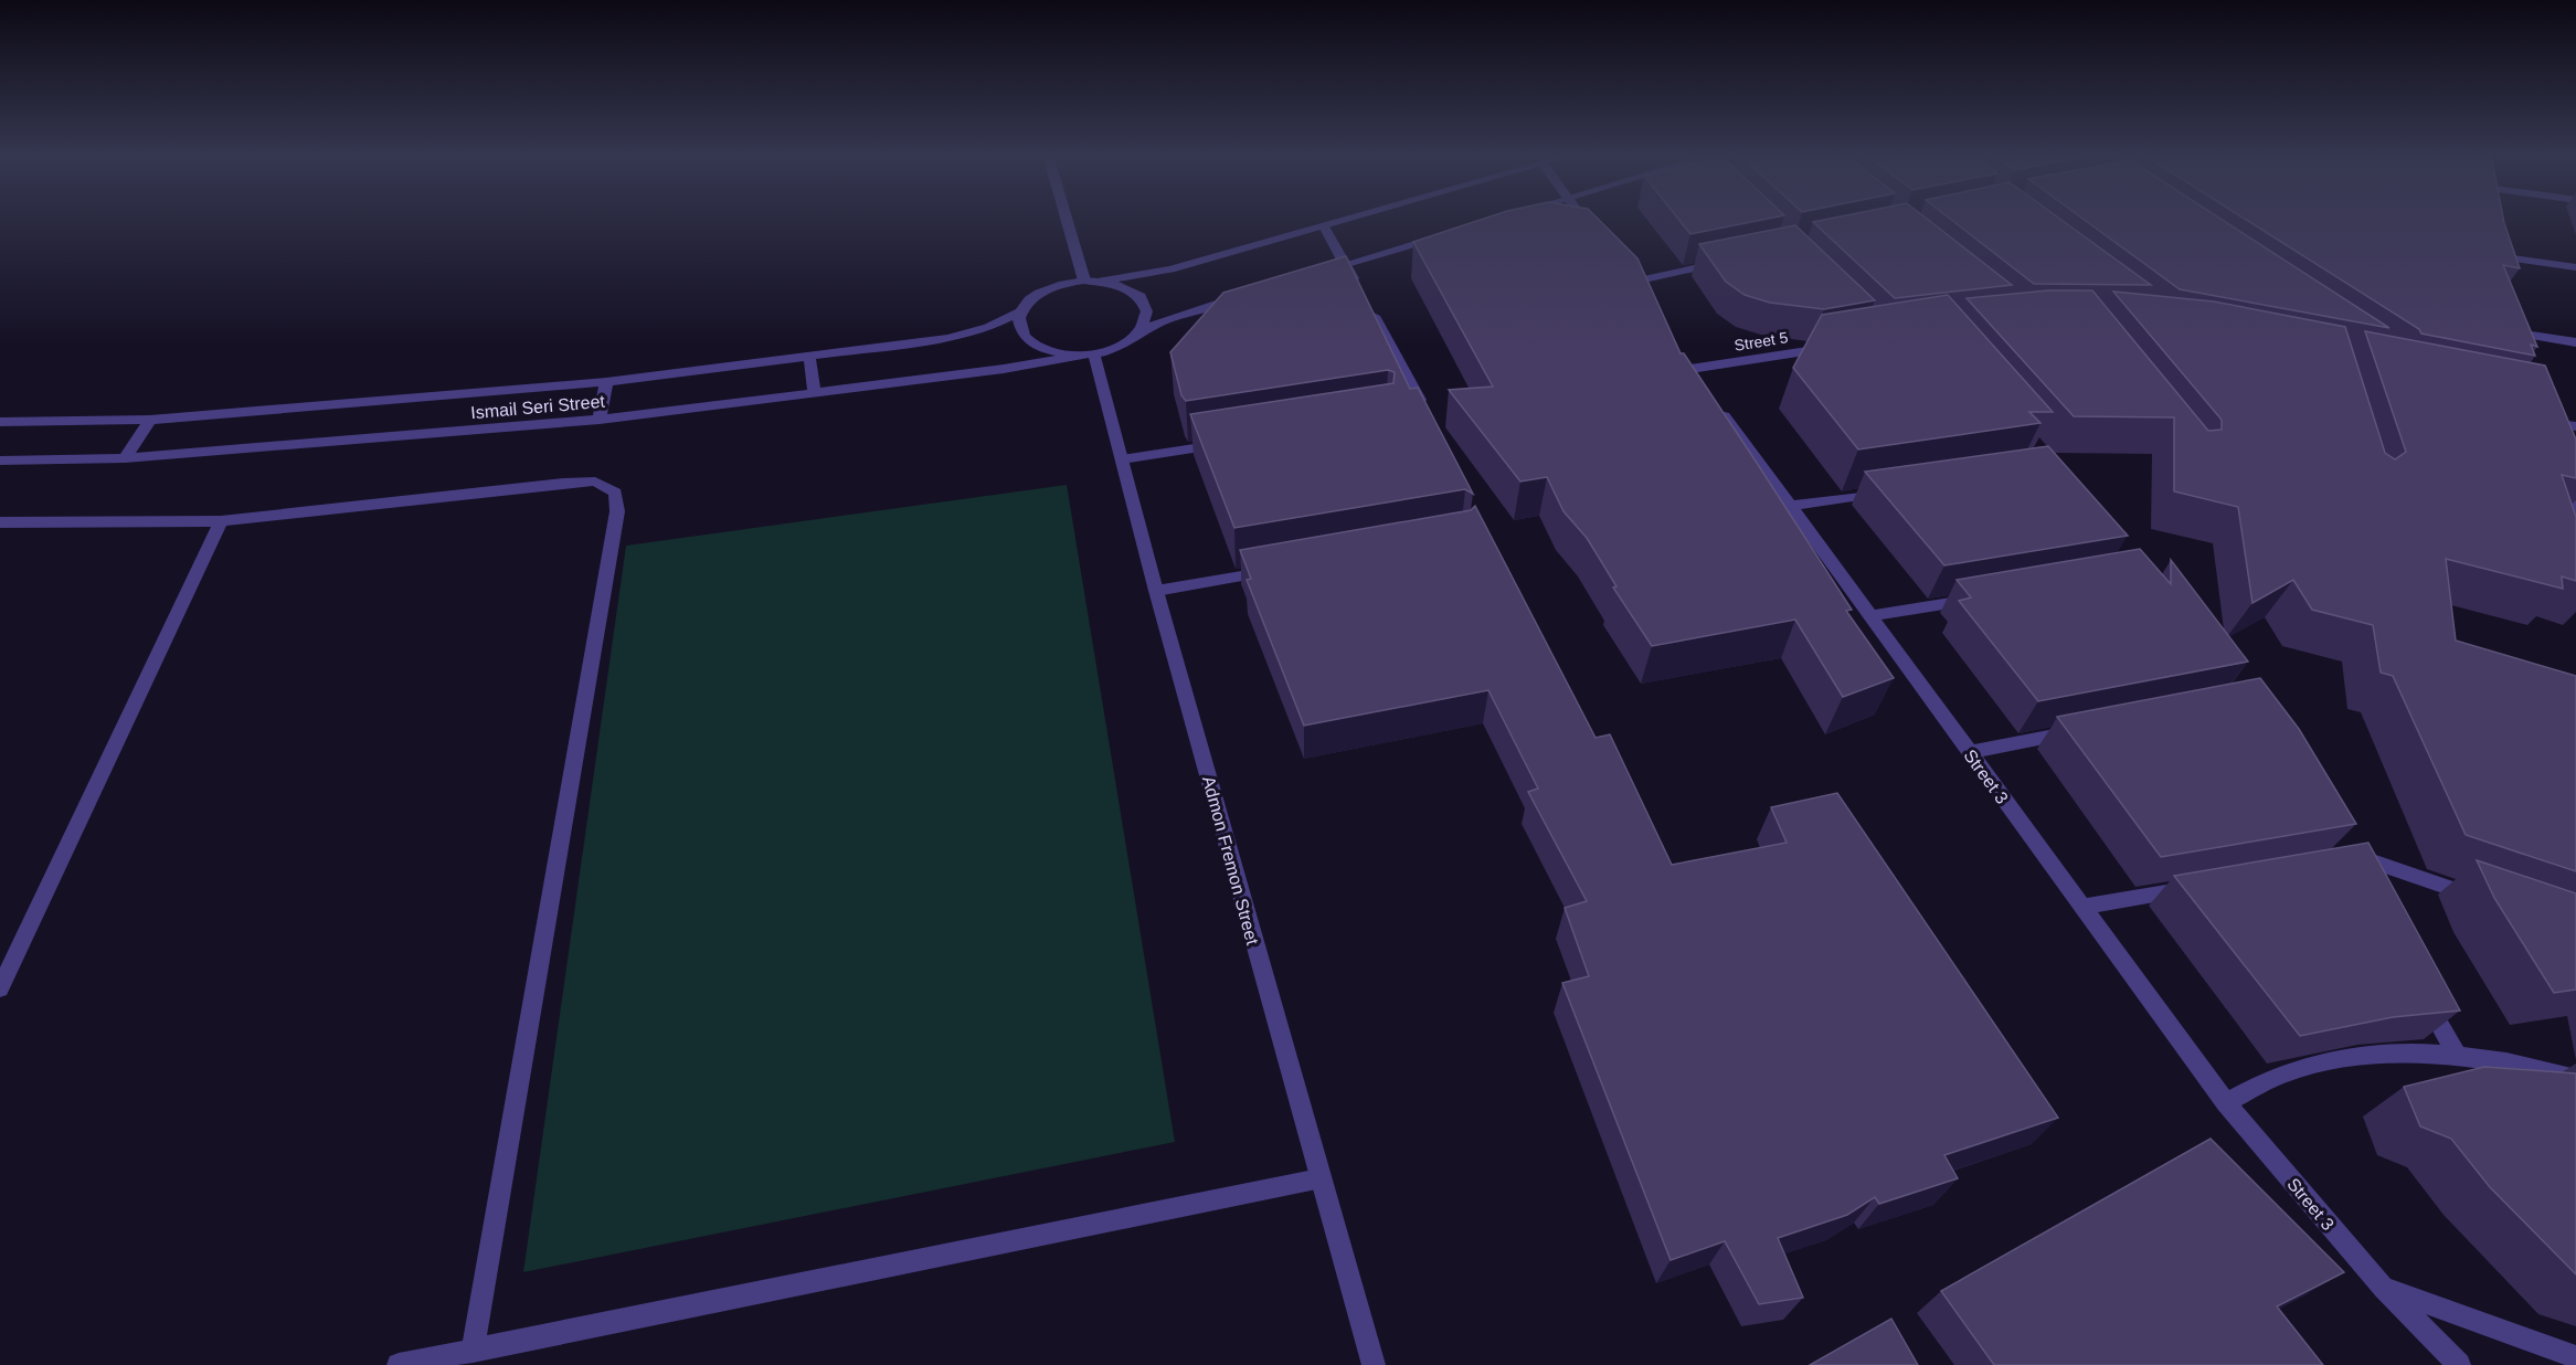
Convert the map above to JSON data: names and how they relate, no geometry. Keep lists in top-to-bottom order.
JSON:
{
  "streets": {
    "street": [
      "Street 5",
      "Ismail Seri Street",
      "Street 3",
      "Admon Fremon Street"
    ]
  },
  "crossings": [
    ["Street 5", "Street 3"],
    ["Ismail Seri Street", "Admon Fremon Street"]
  ]
}
